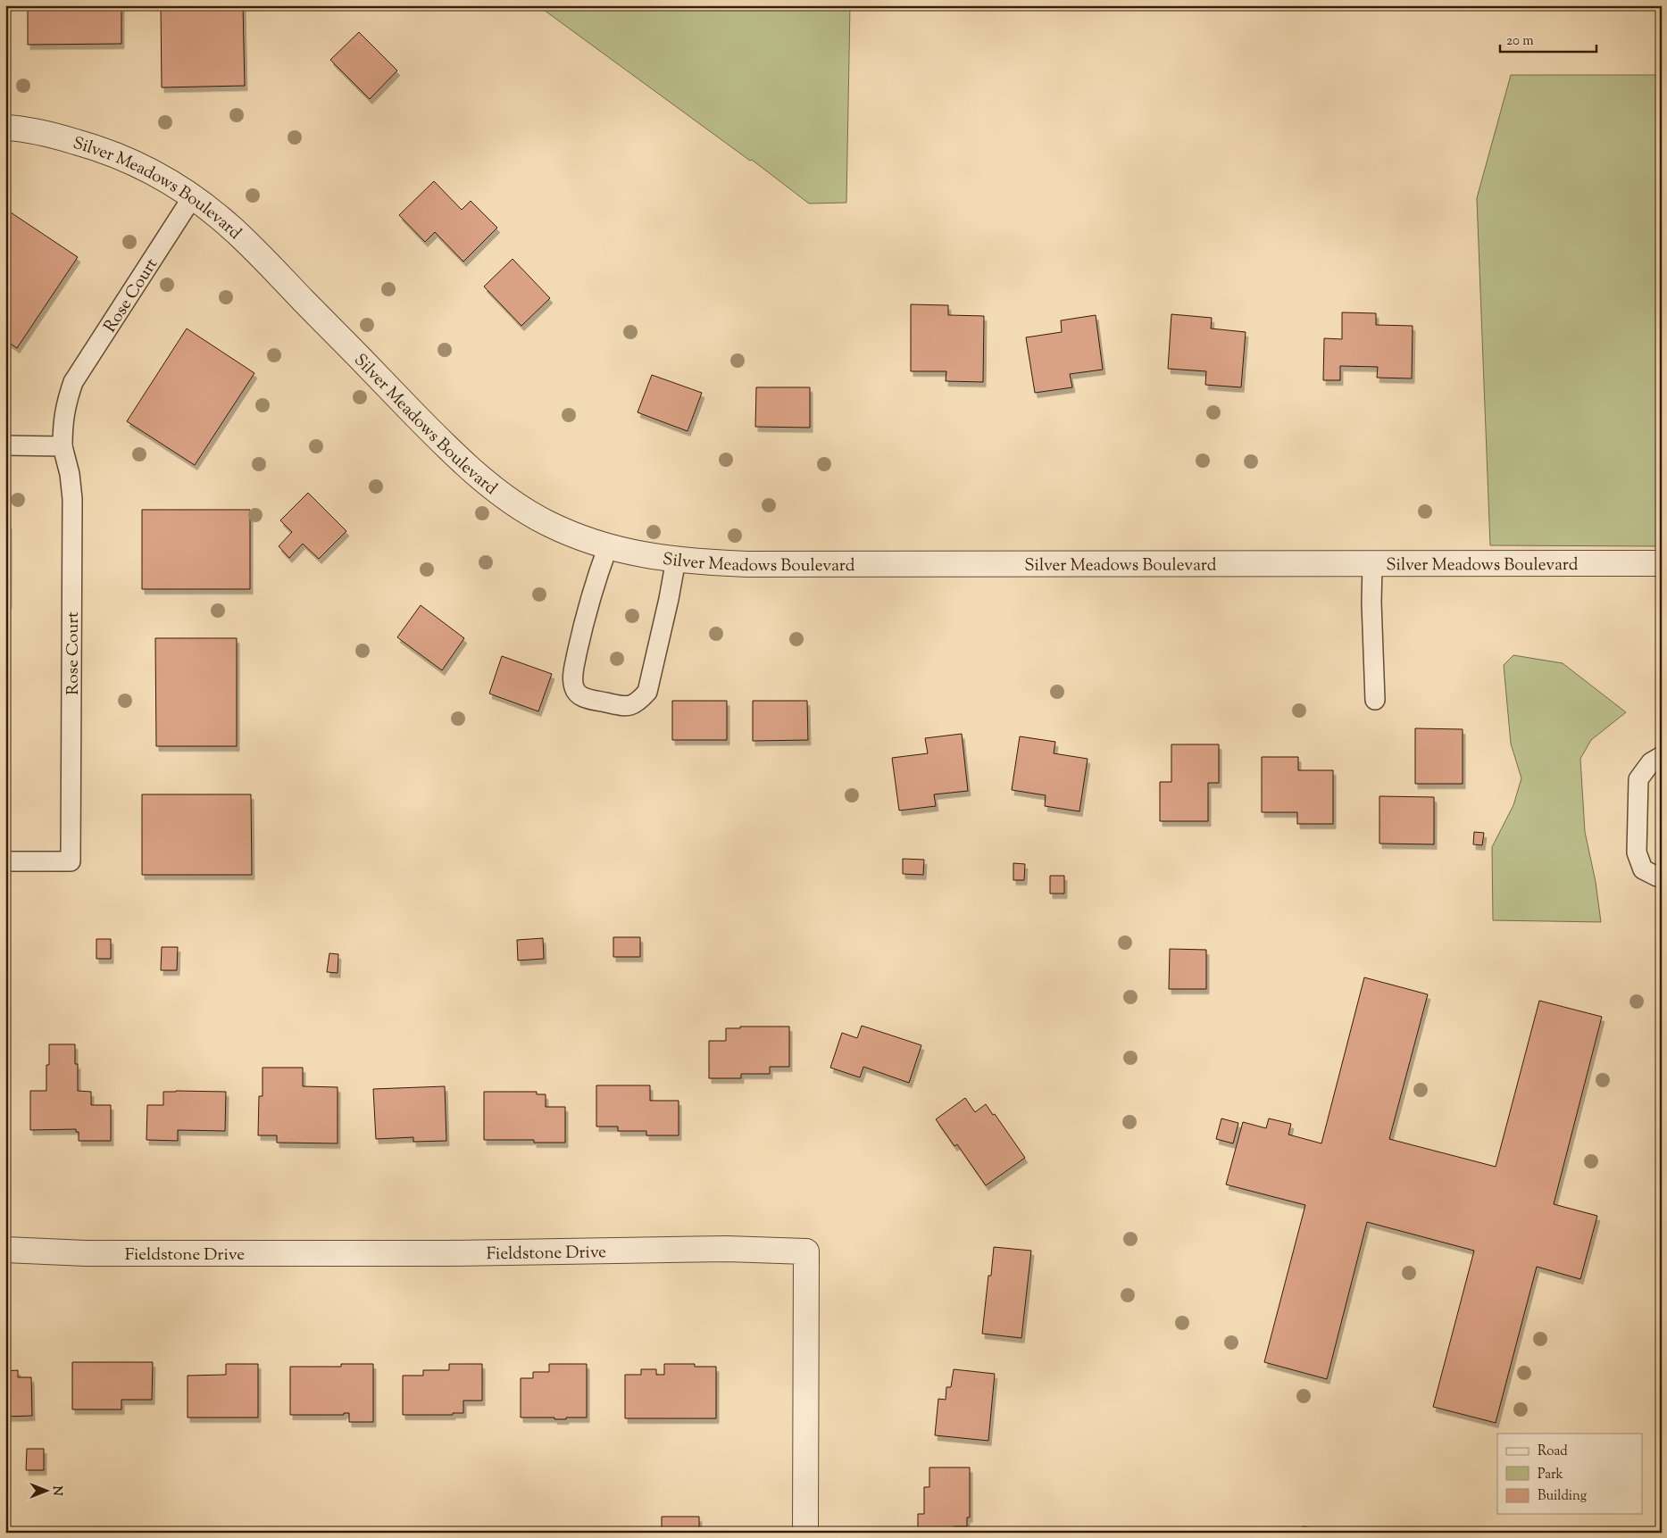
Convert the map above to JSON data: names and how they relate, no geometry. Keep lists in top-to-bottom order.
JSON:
{
  "streets": {
    "street": ["Silver Meadows Boulevard", "Fieldstone Drive"],
    "lane": ["Rose Court"]
  },
  "crossings": [
    ["Silver Meadows Boulevard", "Rose Court"]
  ],
  "legend": ["Road", "Park", "Building"],
  "scale_bar": "20 m",
  "north": "right"
}
